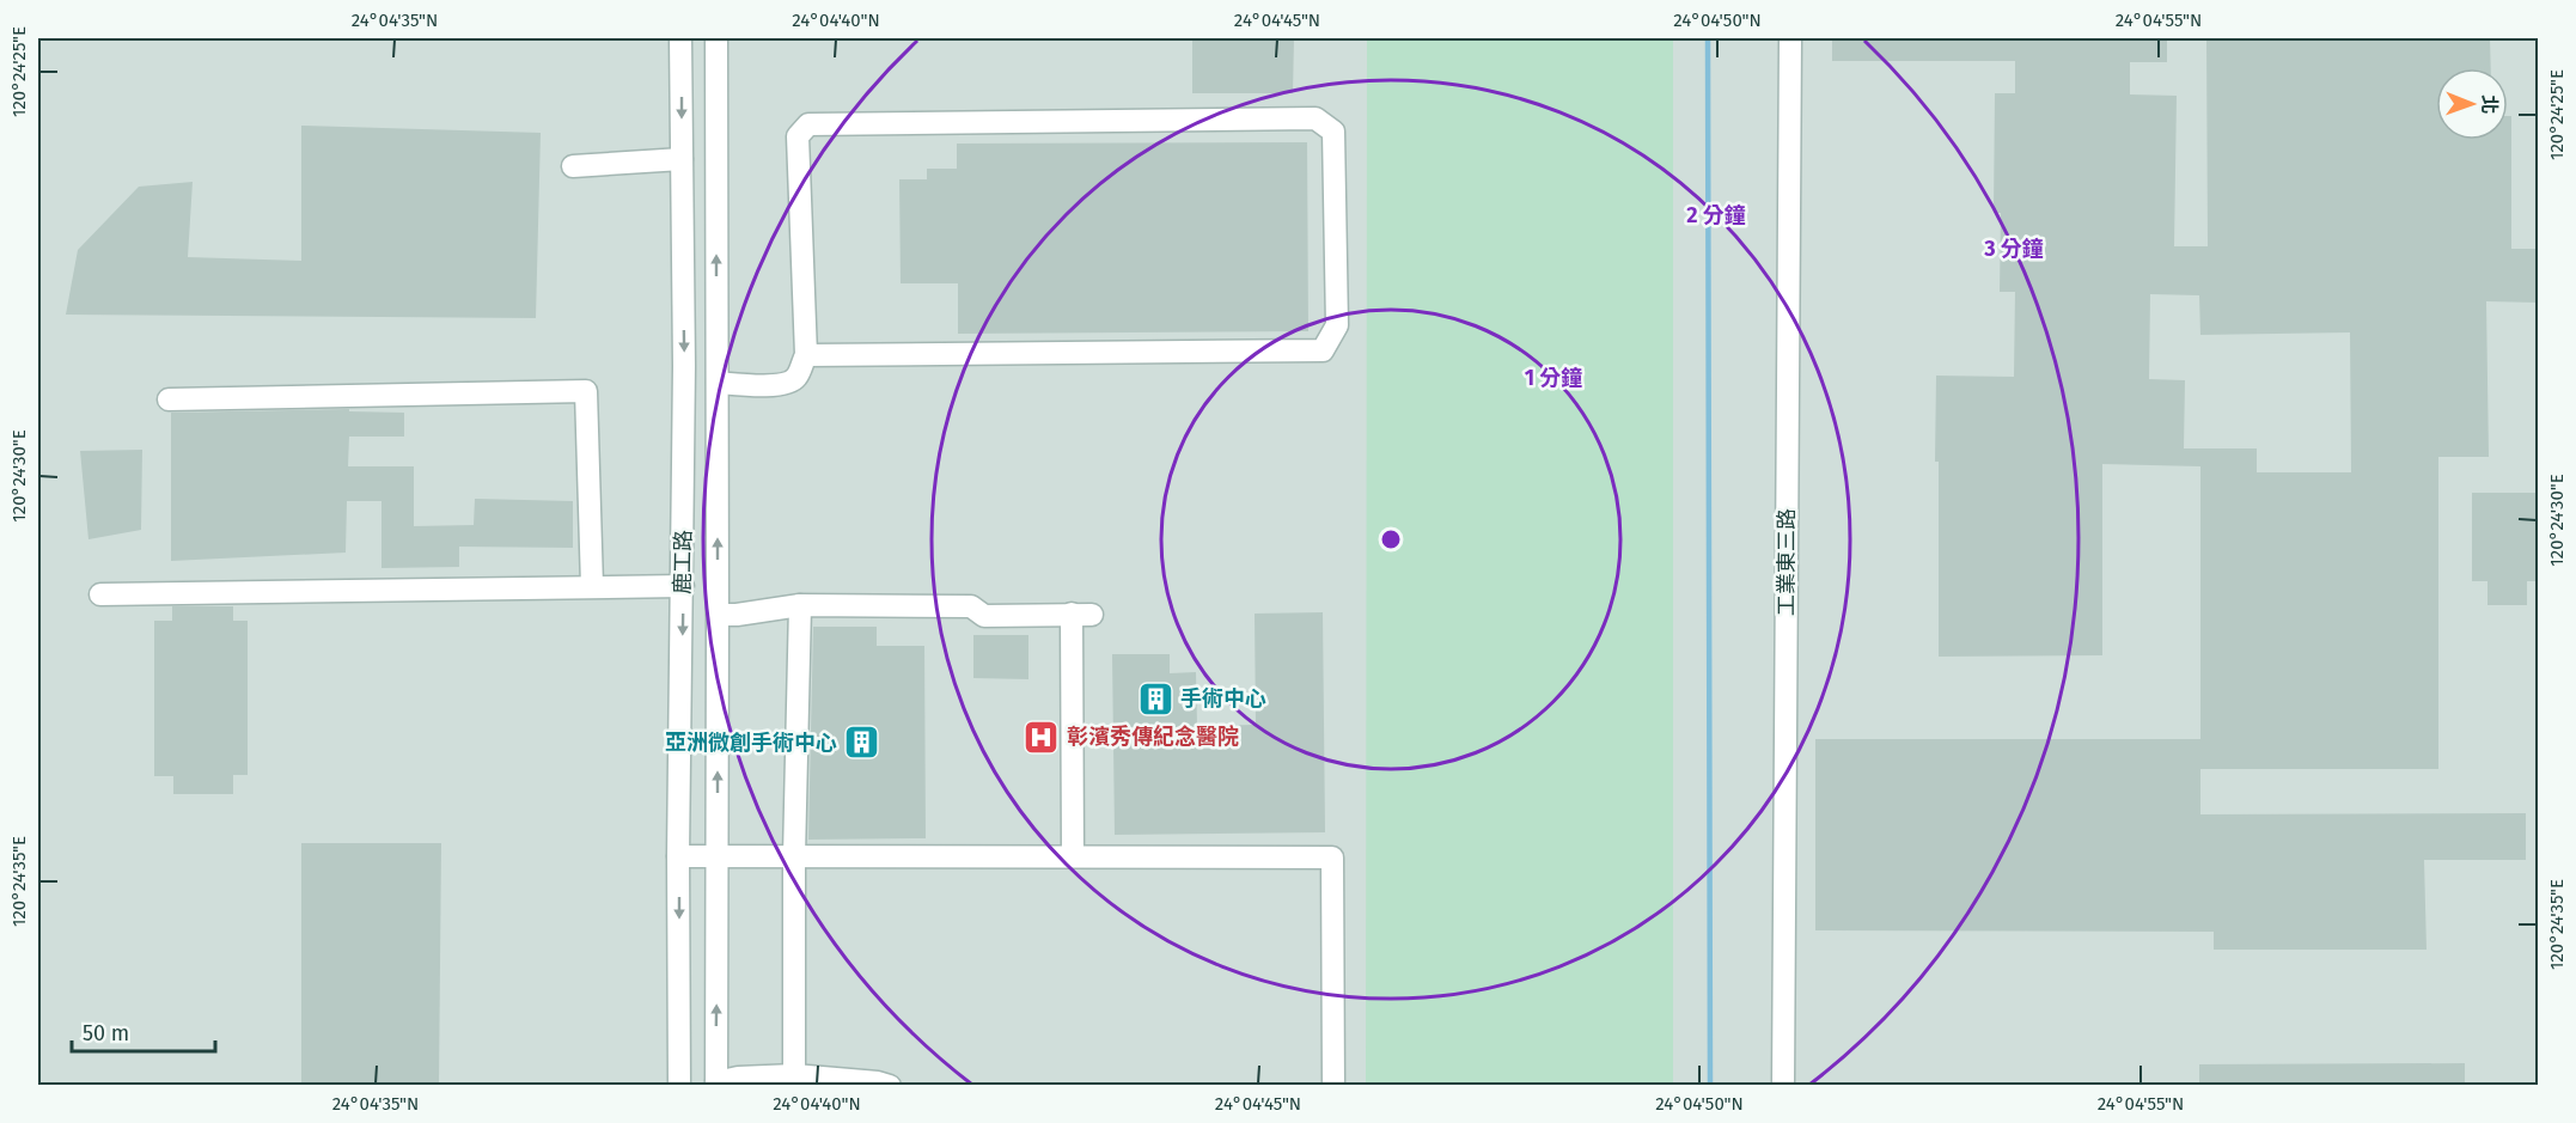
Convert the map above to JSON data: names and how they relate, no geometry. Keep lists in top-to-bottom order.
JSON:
{
  "streets": {
    "street": ["鹿工路", "工業東三路"]
  },
  "places": {
    "building": ["手術中心", "亞洲微創手術中心"],
    "hospital": ["彰濱秀傳紀念醫院"]
  },
  "scale_bar": "50 m",
  "north": "right",
  "coordinates": [
    "24°04'35\"N",
    "24°04'40\"N",
    "24°04'45\"N",
    "24°04'50\"N",
    "24°04'55\"N",
    "120°24'25\"E",
    "120°24'30\"E",
    "120°24'35\"E"
  ],
  "rings": ["2 分鐘", "3 分鐘", "1 分鐘"]
}
